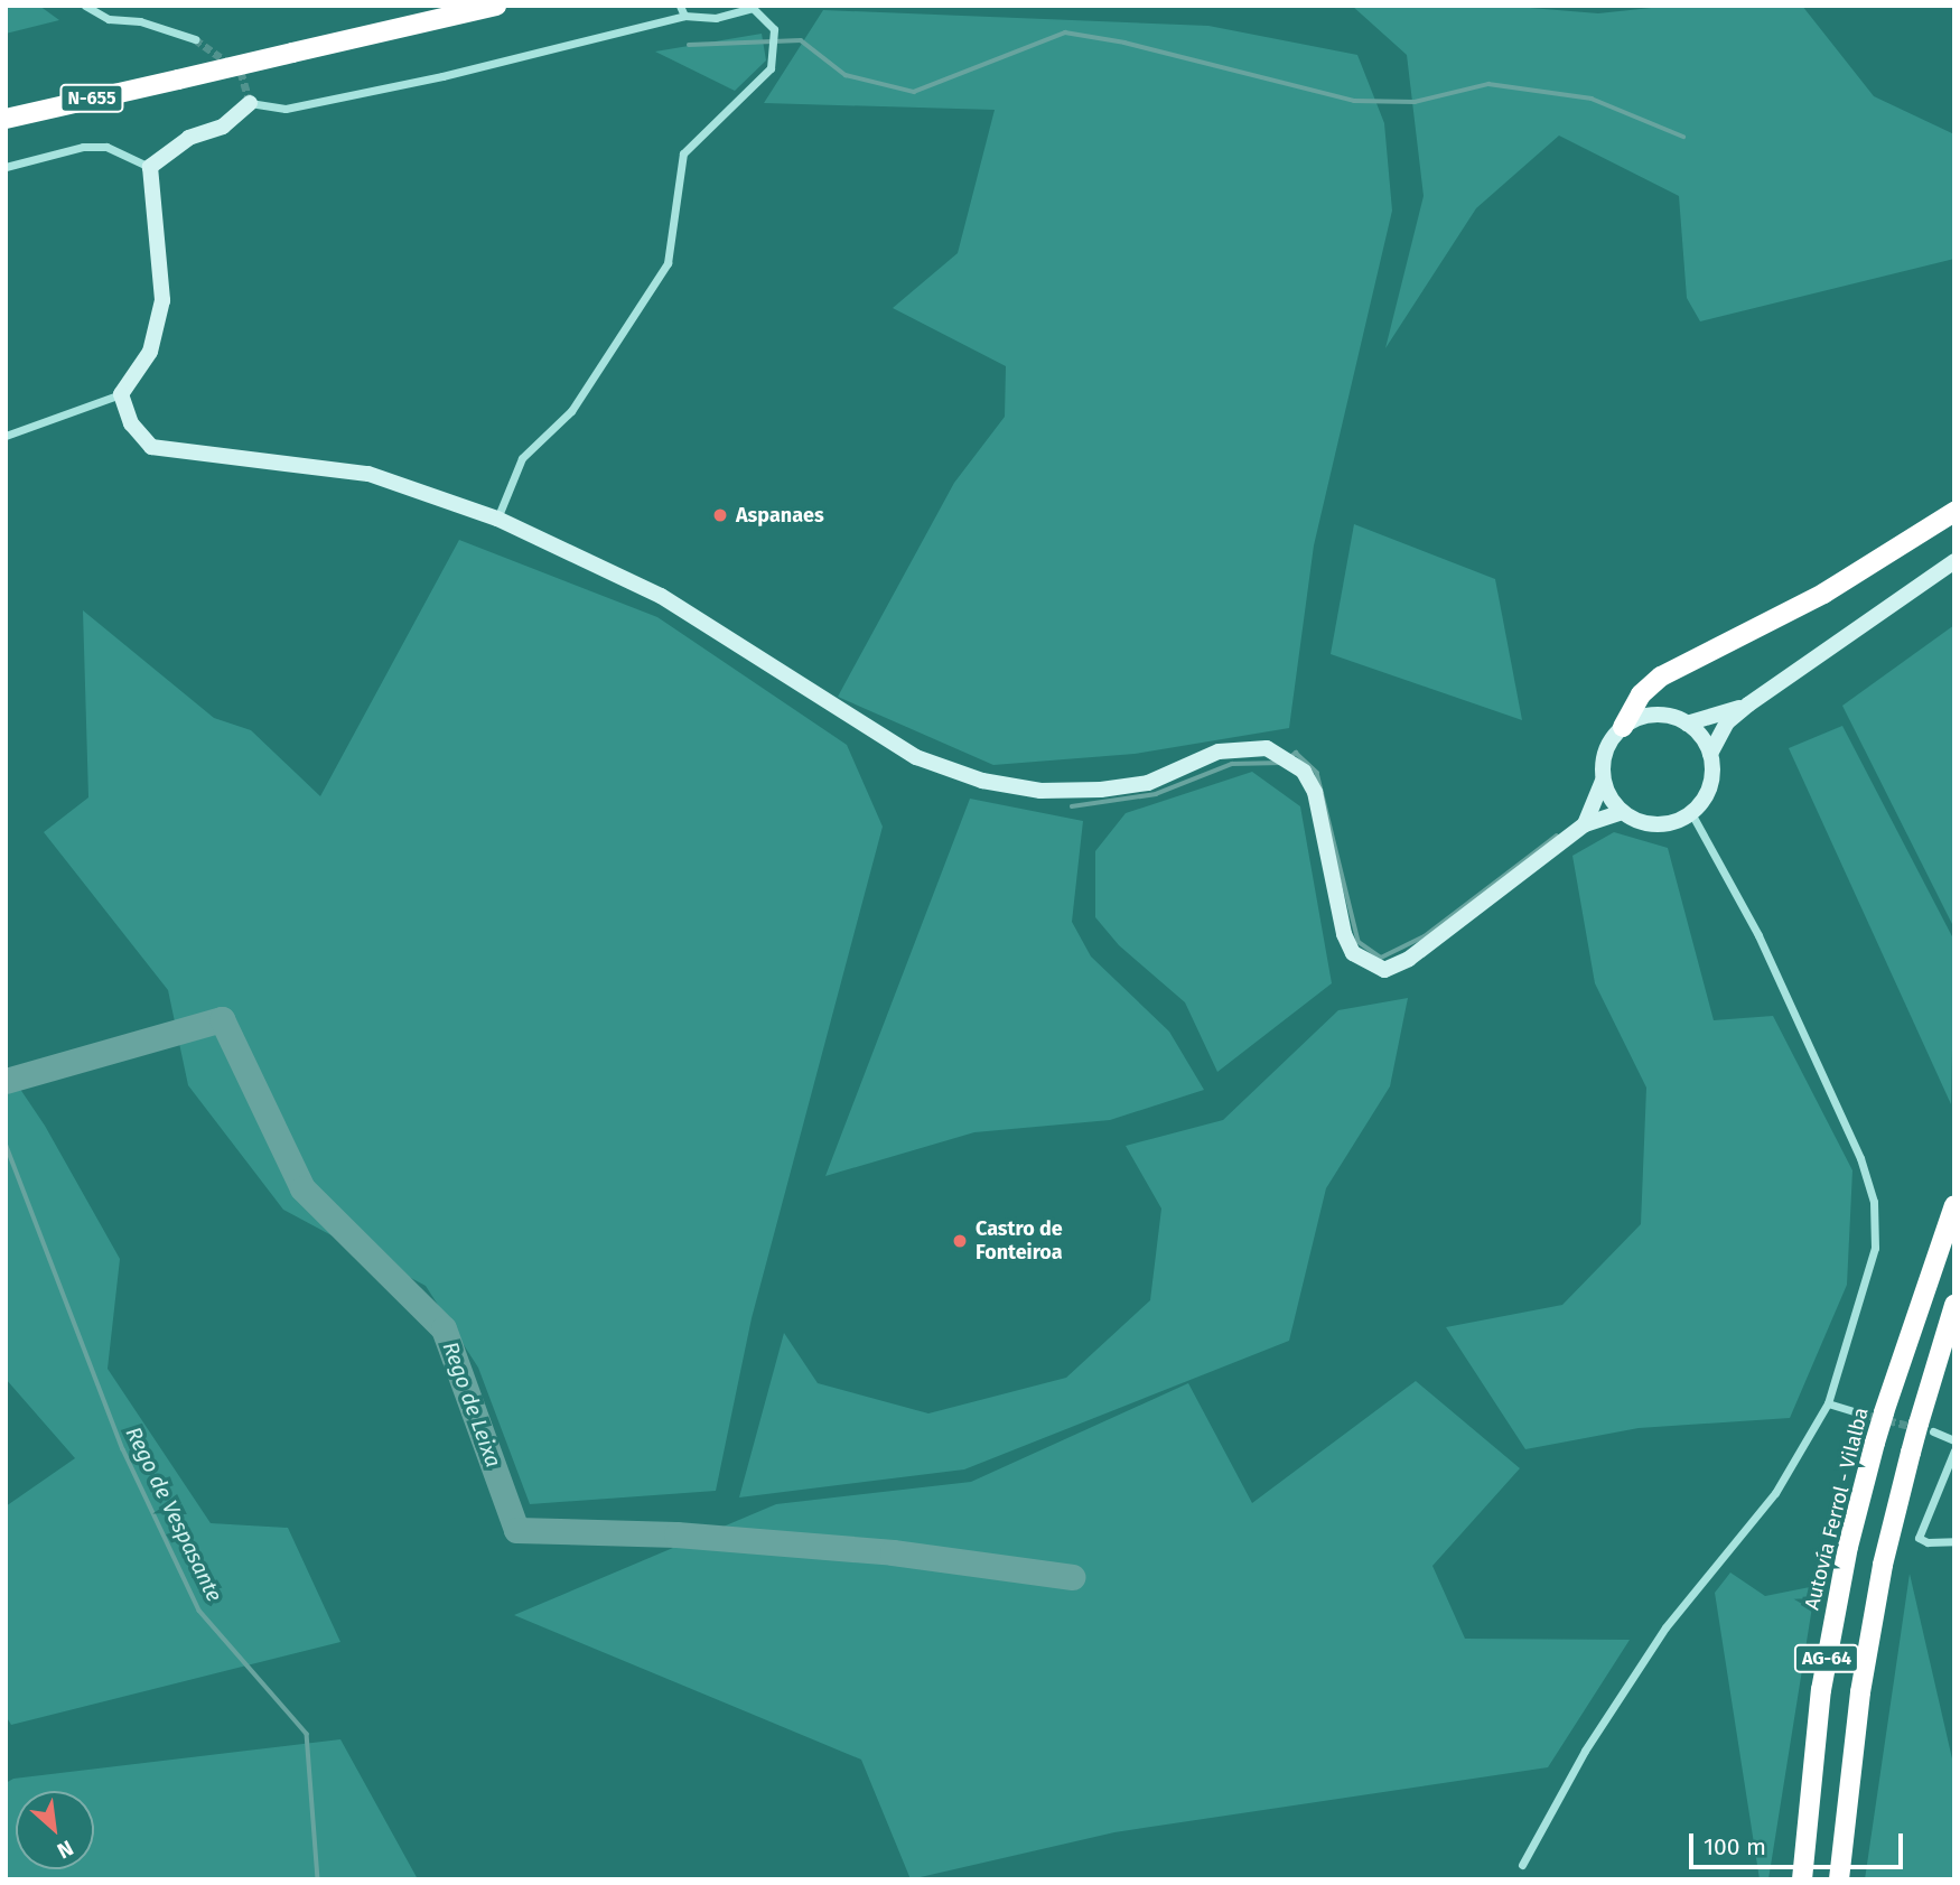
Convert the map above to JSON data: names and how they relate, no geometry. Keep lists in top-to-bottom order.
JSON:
{
  "streets": {
    "highway": ["N-655", "Autovía Ferrol - Vilalba", "AG-64"]
  },
  "water": ["Rego de Leixa", "Rego de Vespasante"],
  "places": ["Aspanaes", "Castro de Fonteiroa"],
  "scale_bar": "100 m",
  "north": "bottom right"
}
